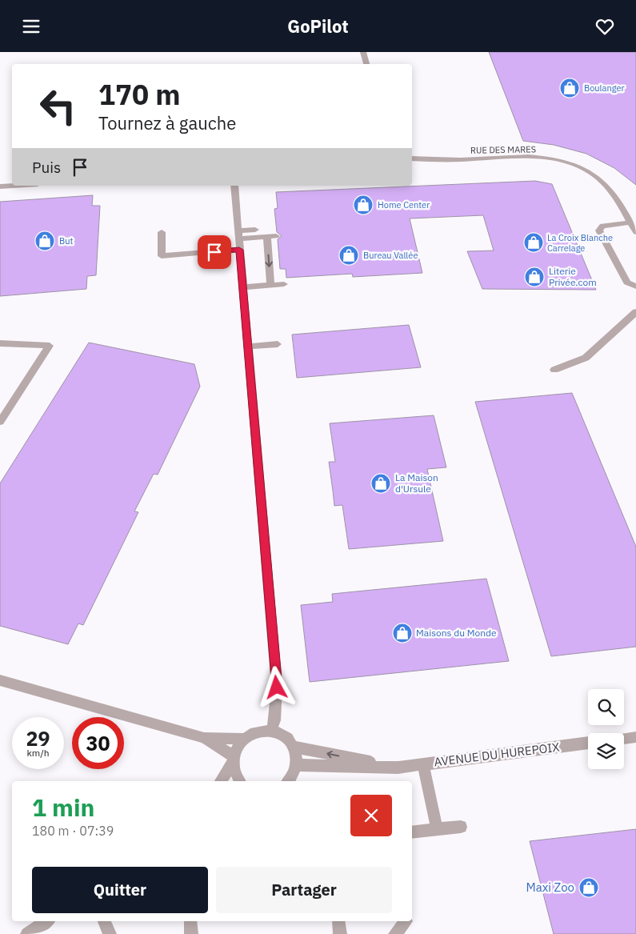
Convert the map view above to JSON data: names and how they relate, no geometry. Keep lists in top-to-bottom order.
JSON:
{
  "streets": {
    "street": ["RUE DES MARES", "AVENUE DU HUREPOIX"]
  },
  "places": {
    "shop": [
      "Boulanger",
      "Home Center",
      "But",
      "La Croix Blanche Carrelage",
      "Bureau Vallée",
      "Literie Privée.com",
      "La Maison d'Ursule",
      "Maisons du Monde",
      "Maxi Zoo"
    ]
  },
  "page": {
    "header": "GoPilot",
    "turn": ["170 m", "Tournez à gauche"],
    "then": "Puis",
    "speed": "29 km/h",
    "limit": "30",
    "heading": ["1 min", "180 m · 07:39"],
    "buttons": ["Quitter", "Partager"]
  }
}
